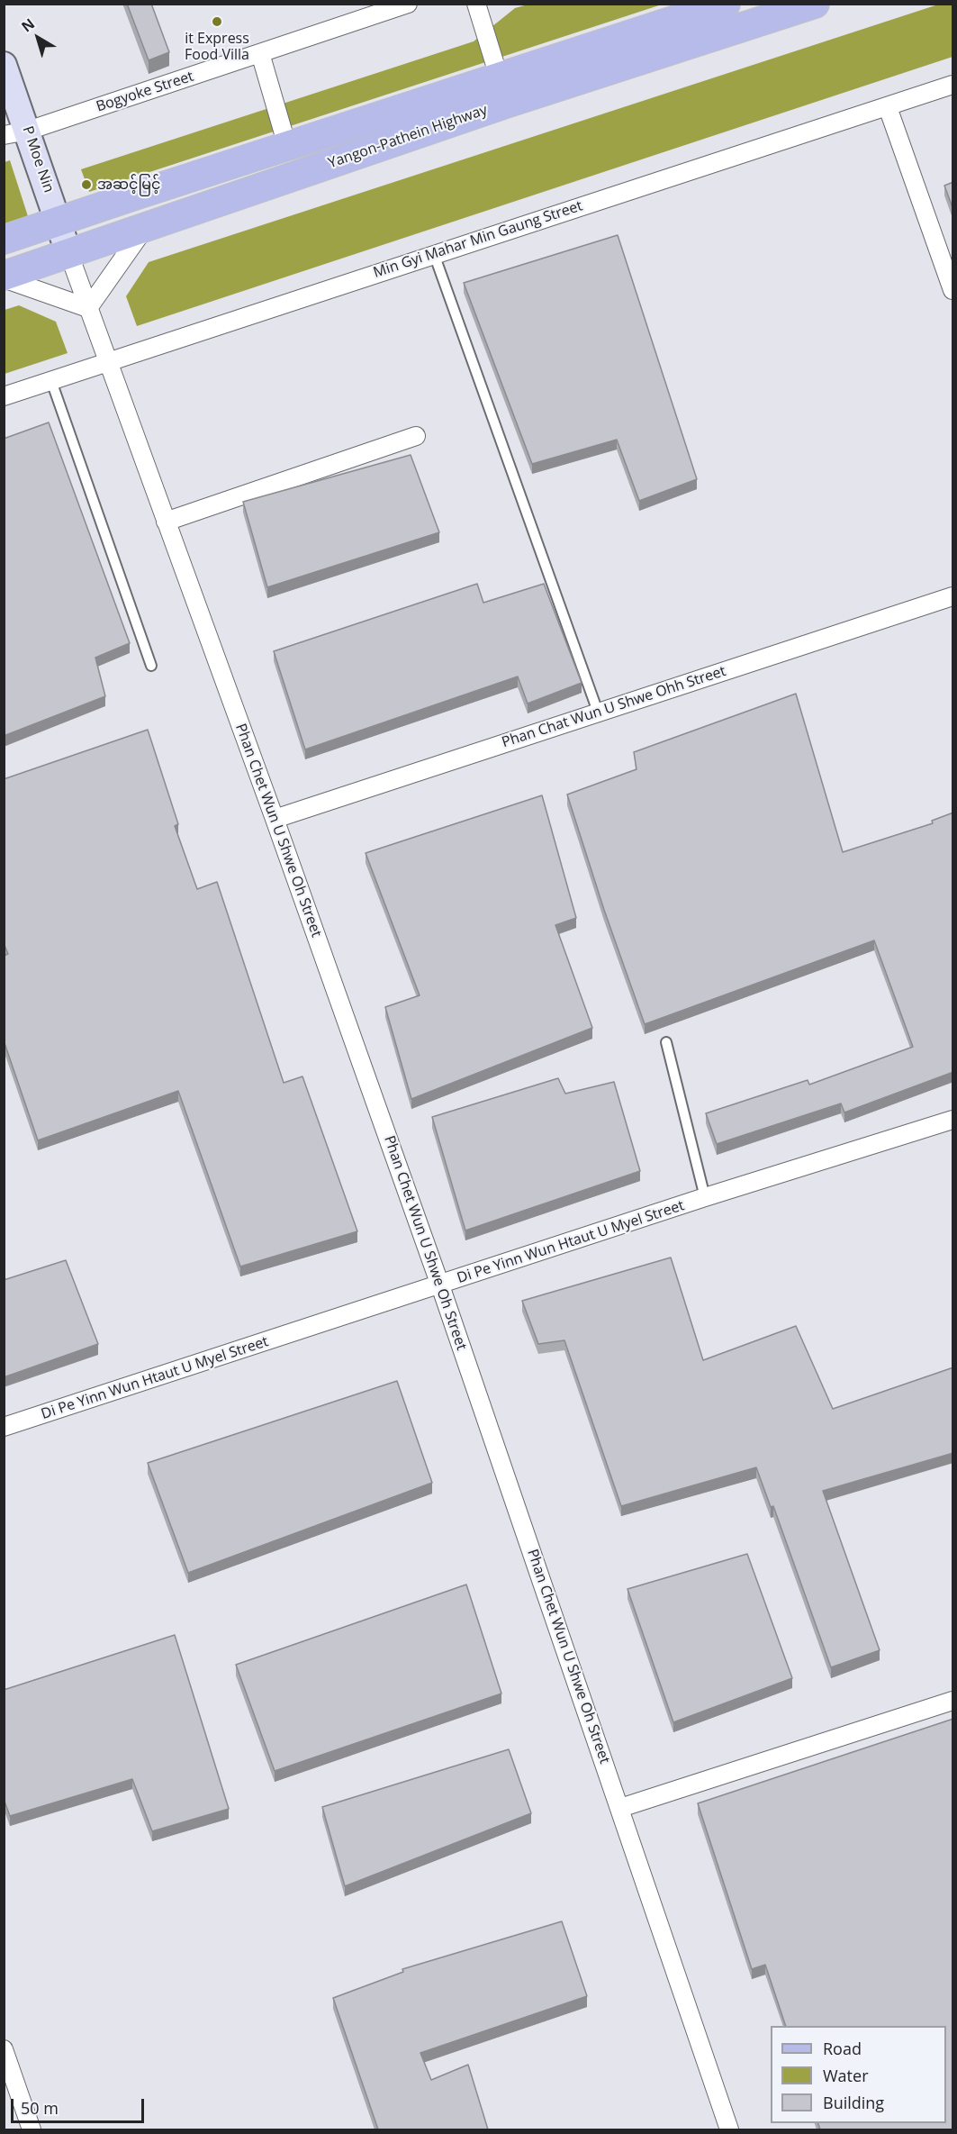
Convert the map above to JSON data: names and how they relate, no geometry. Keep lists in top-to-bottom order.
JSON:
{
  "streets": {
    "main road": ["Yangon-Pathein Highway"],
    "street": [
      "Bogyoke Street",
      "P Moe Nin",
      "Min Gyi Mahar Min Gaung Street",
      "Phan Chat Wun U Shwe Ohh Street",
      "Phan Chet Wun U Shwe Oh Street",
      "Di Pe Yinn Wun Htaut U Myel Street"
    ]
  },
  "crossings": [
    ["Bogyoke Street", "P Moe Nin"],
    ["Yangon-Pathein Highway", "P Moe Nin"],
    ["Yangon-Pathein Highway", "Phan Chet Wun U Shwe Oh Street"],
    ["P Moe Nin", "Phan Chet Wun U Shwe Oh Street"],
    ["Min Gyi Mahar Min Gaung Street", "Phan Chet Wun U Shwe Oh Street"],
    ["Phan Chat Wun U Shwe Ohh Street", "Phan Chet Wun U Shwe Oh Street"],
    ["Phan Chet Wun U Shwe Oh Street", "Di Pe Yinn Wun Htaut U Myel Street"]
  ],
  "places": ["it Express Food Villa", "အဆင့်မြင့်"],
  "legend": ["Road", "Water", "Building"],
  "scale_bar": "50 m",
  "north": "top left"
}
